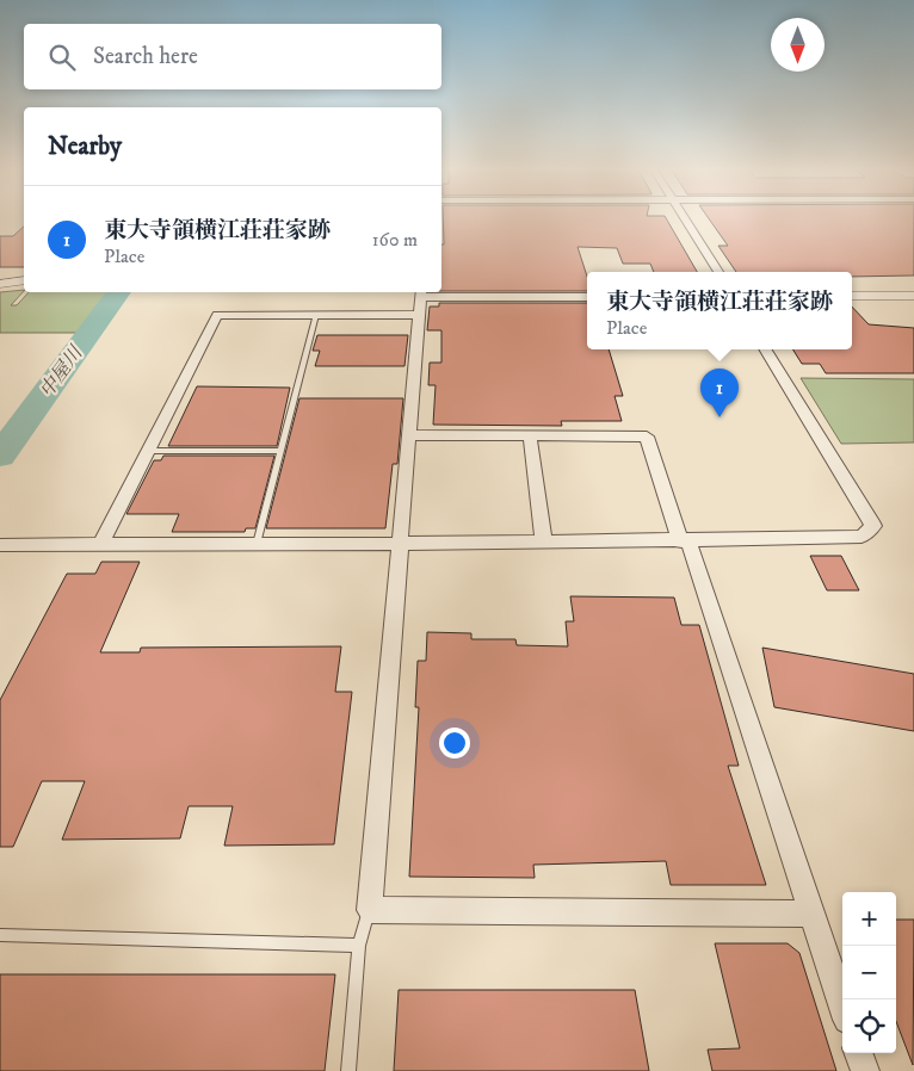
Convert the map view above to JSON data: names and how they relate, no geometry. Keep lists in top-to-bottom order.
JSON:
{
  "water": ["中屋川"],
  "north": "bottom",
  "page": {
    "search": "Search here",
    "heading": "Nearby",
    "list": [
      {
        "mark": "1",
        "name": "東大寺領横江荘荘家跡",
        "note": "Place",
        "value": "160 m"
      }
    ],
    "popup": ["東大寺領横江荘荘家跡", "Place"],
    "pins": "1",
    "map_buttons": ["+", "−"]
  }
}
